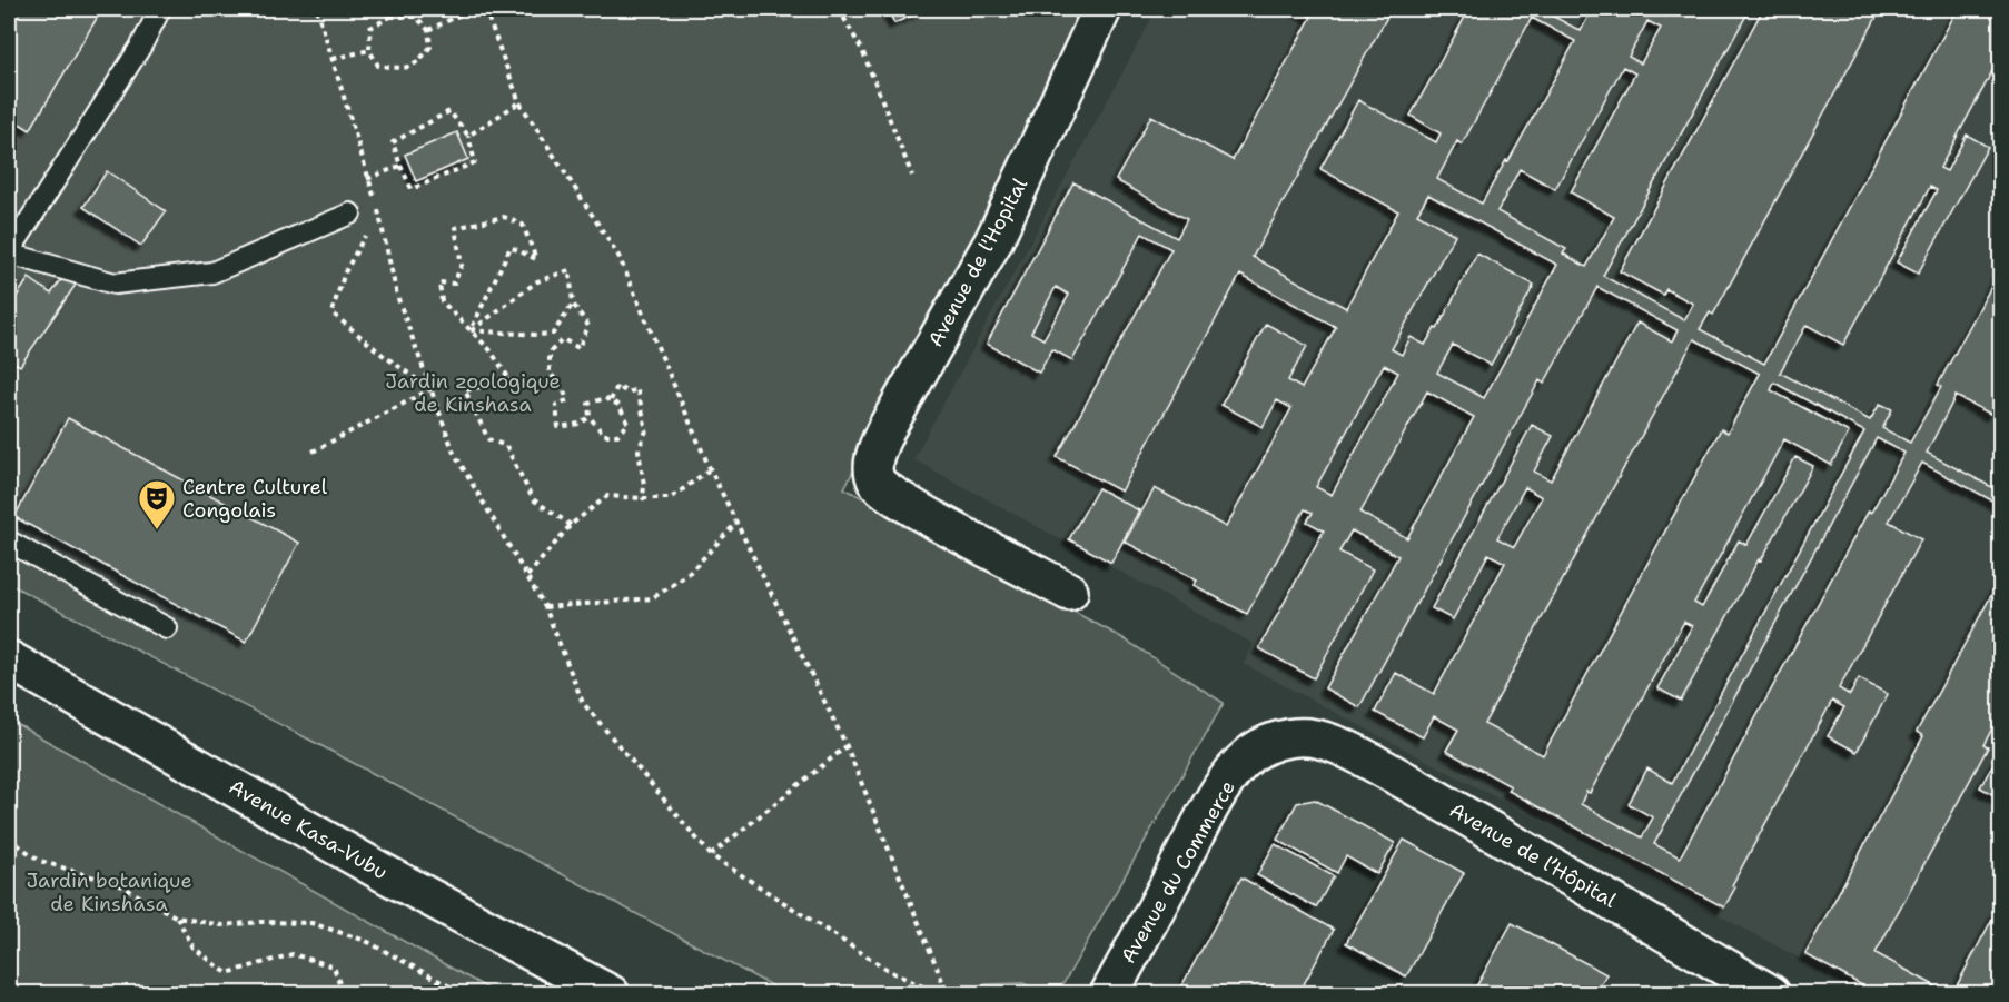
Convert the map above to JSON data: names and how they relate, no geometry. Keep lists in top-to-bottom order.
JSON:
{
  "streets": {
    "street": [
      "Avenue de l'Hopital",
      "Avenue Kasa-Vubu",
      "Avenue de l’Hôpital",
      "Avenue du Commerce"
    ]
  },
  "crossings": [
    ["Avenue de l’Hôpital", "Avenue du Commerce"]
  ],
  "parks": ["Jardin zoologique de Kinshasa", "Jardin botanique de Kinshasa"],
  "places": {
    "theatre": ["Centre Culturel Congolais"]
  }
}
